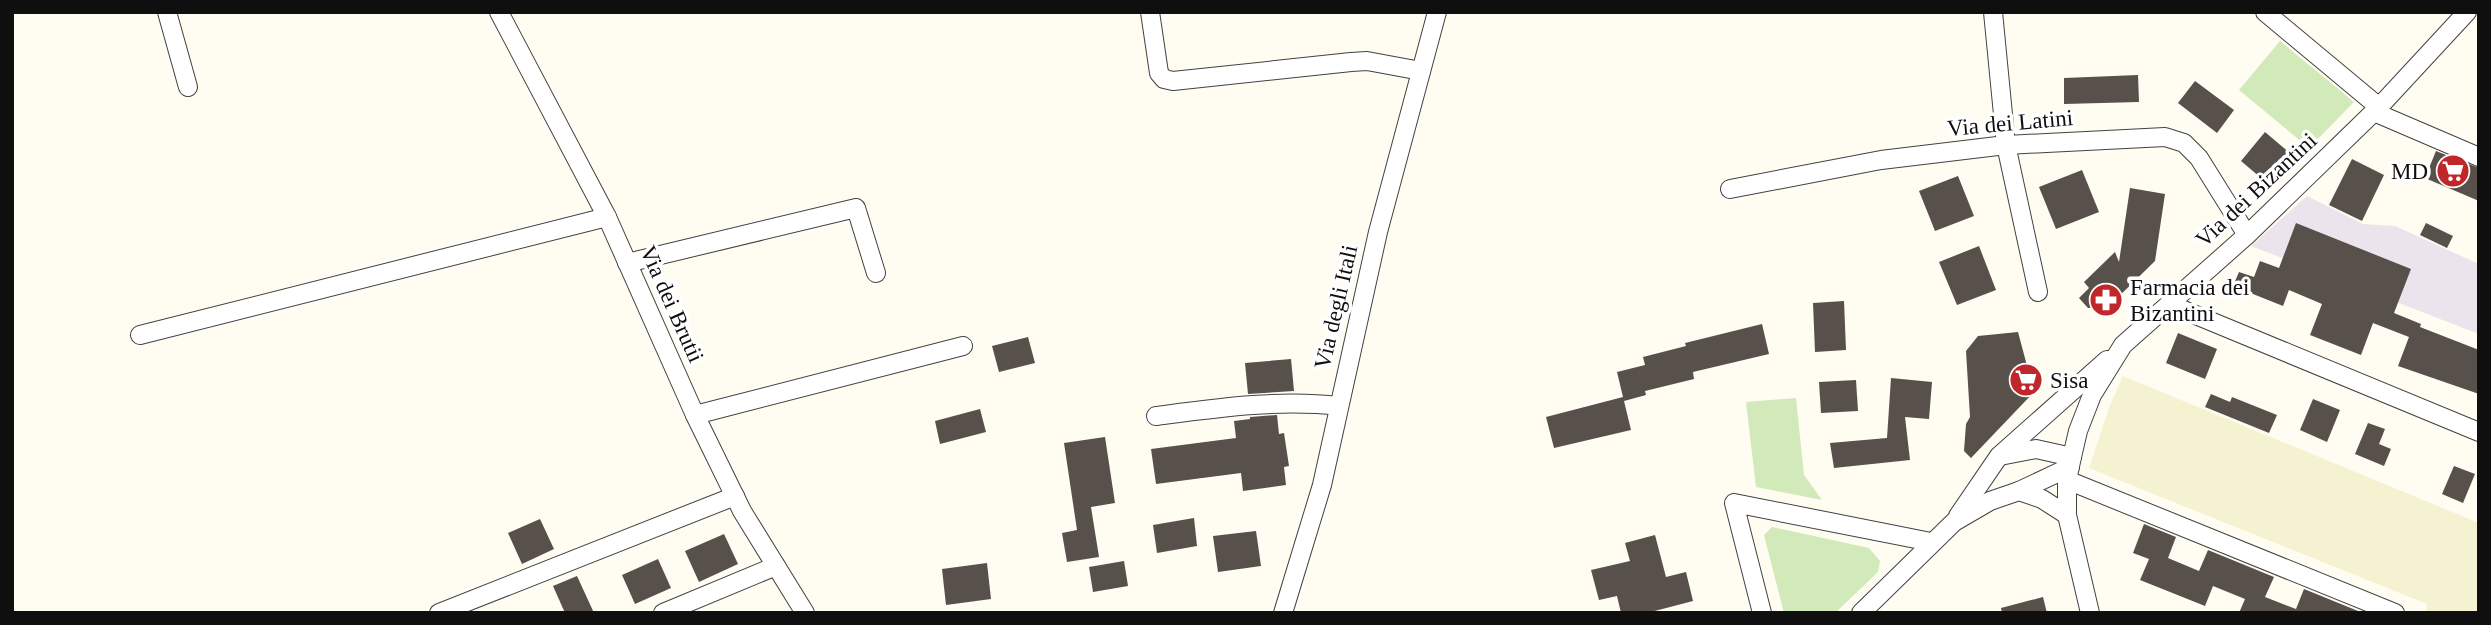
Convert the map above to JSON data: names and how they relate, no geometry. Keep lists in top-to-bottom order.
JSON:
{
  "streets": {
    "street": [
      "Via dei Latini",
      "Via dei Bizantini",
      "Via dei Brutii",
      "Via degli Itali"
    ]
  },
  "crossings": [
    ["Via dei Latini", "Via dei Bizantini"]
  ],
  "places": {
    "supermarket": ["MD", "Sisa"],
    "pharmacy": ["Farmacia dei Bizantini"]
  }
}
